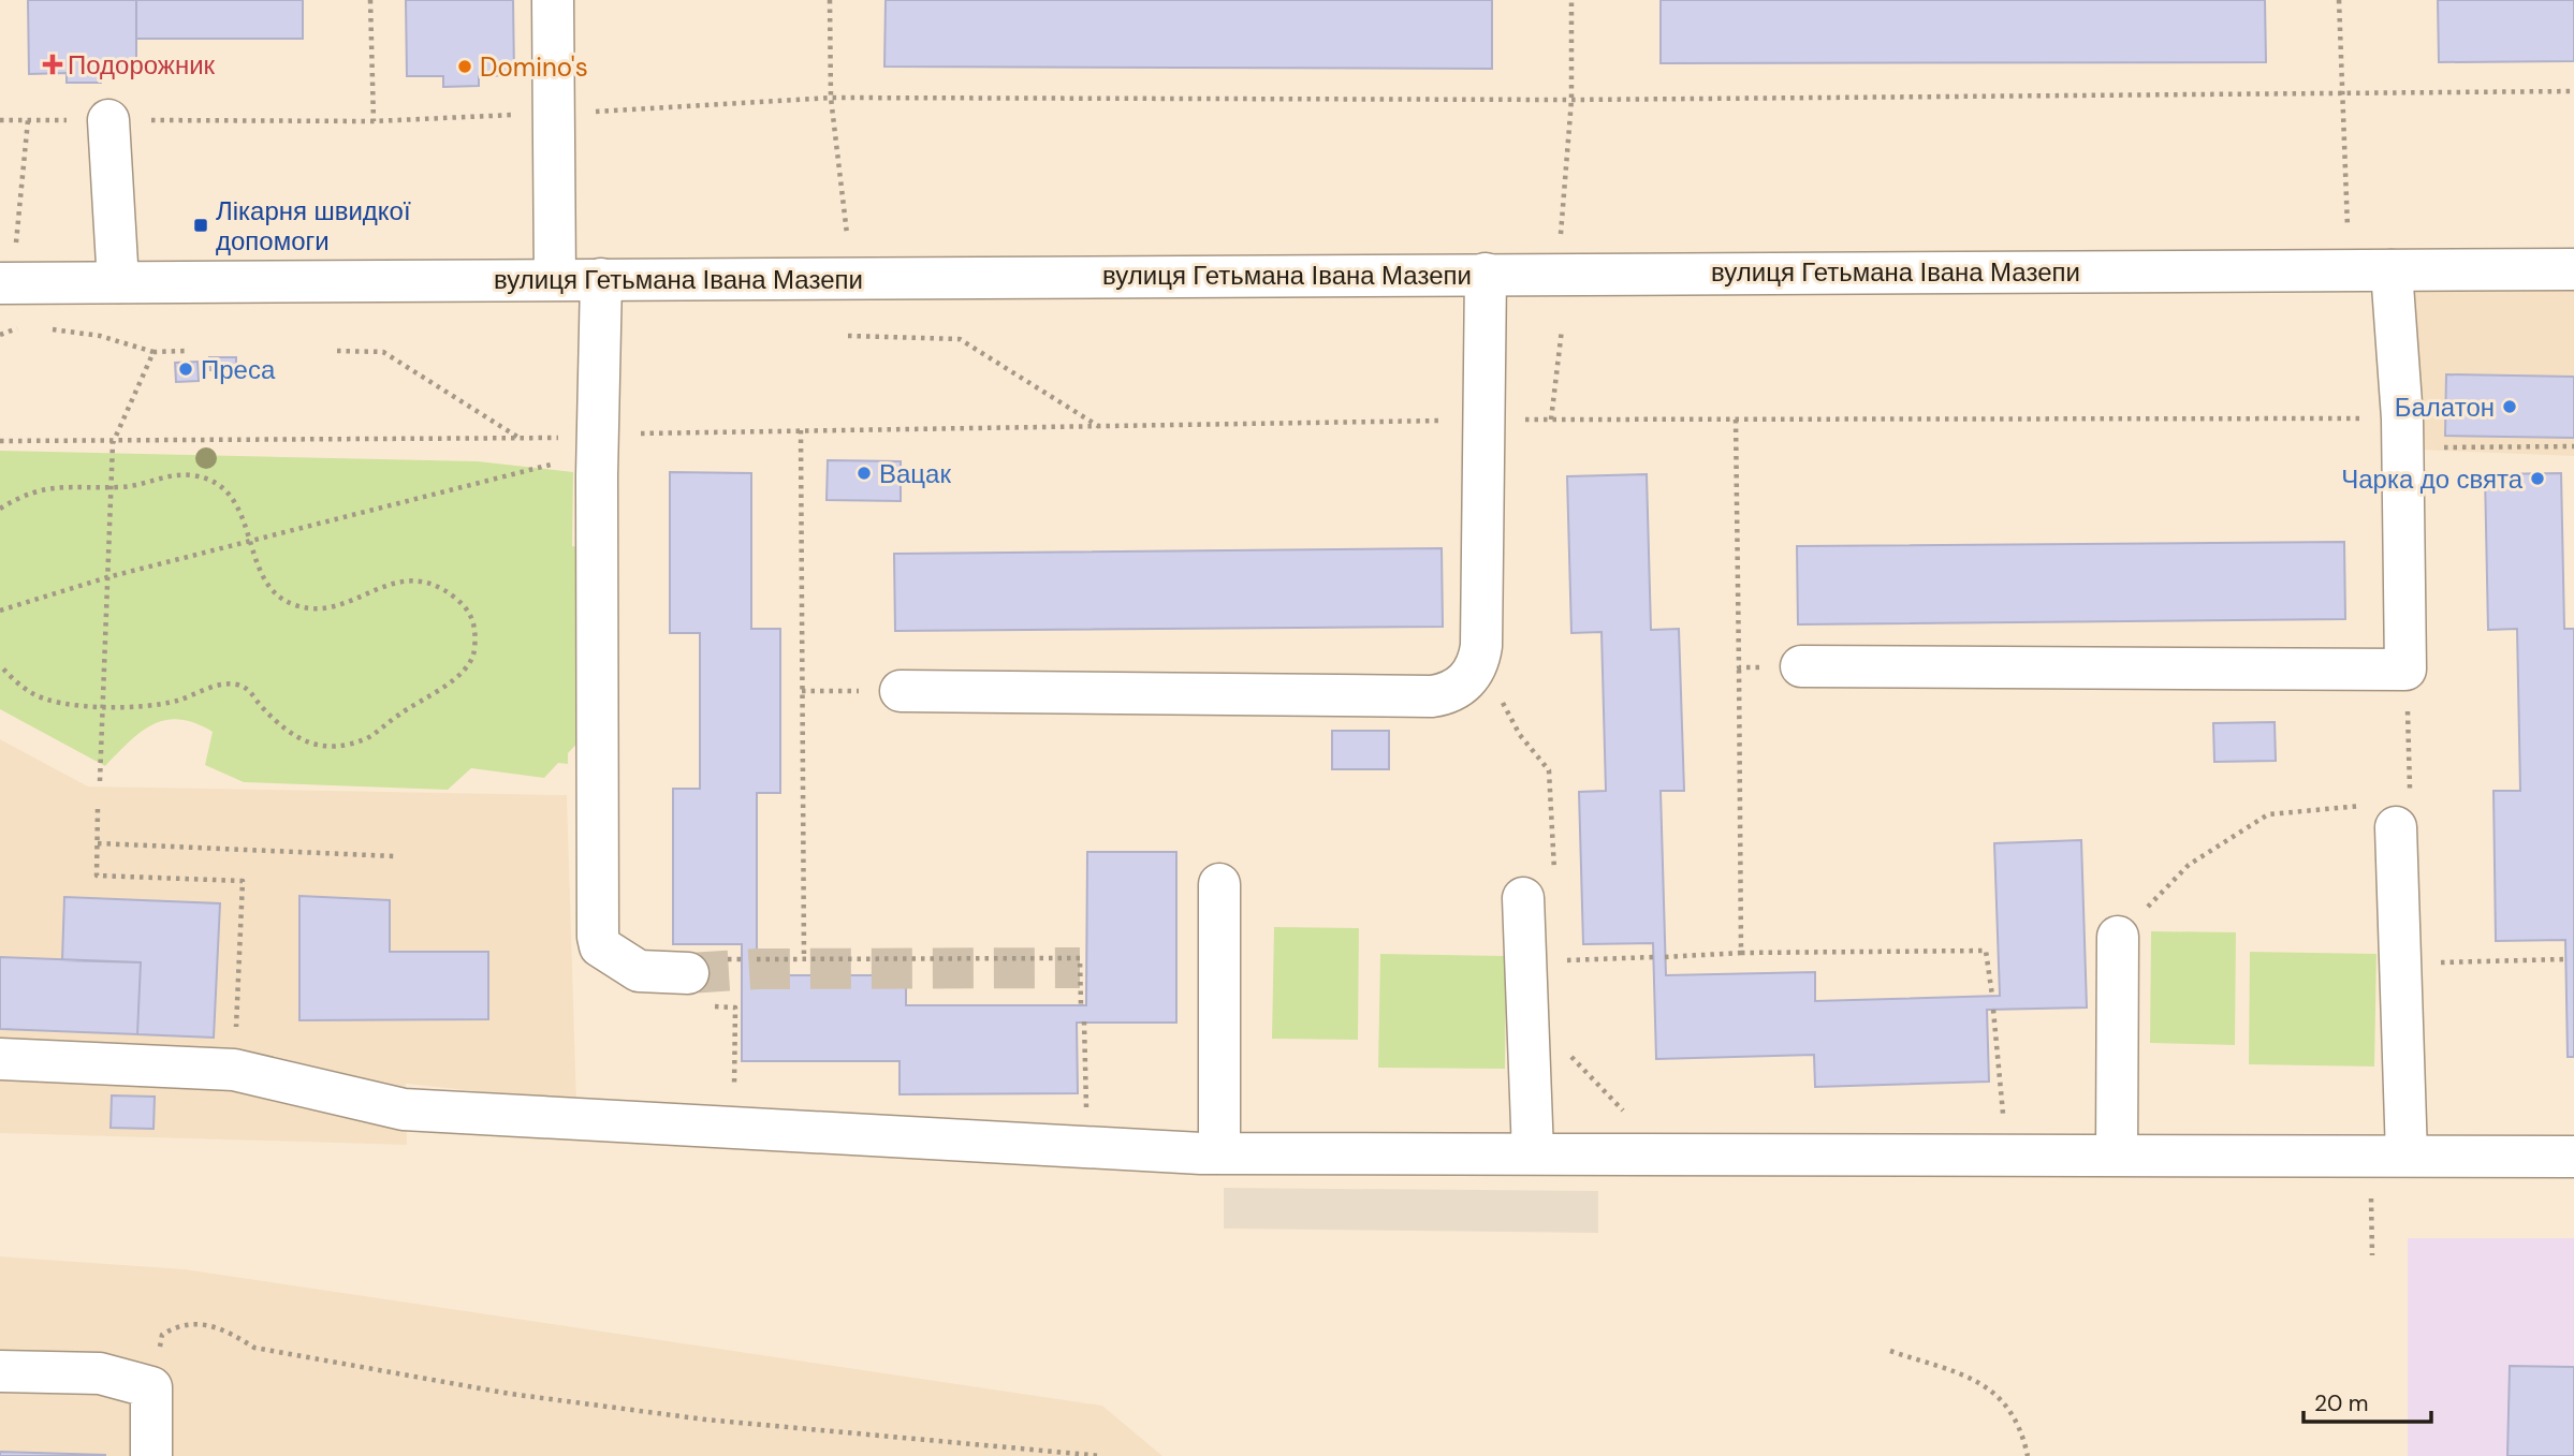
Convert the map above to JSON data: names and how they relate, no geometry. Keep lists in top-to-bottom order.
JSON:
{
  "streets": {
    "main road": ["вулиця Гетьмана Івана Мазепи"]
  },
  "places": {
    "health": ["Подорожник"],
    "other": [
      "Domino's",
      "Преса",
      "Балатон",
      "Вацак",
      "Чарка до свята"
    ],
    "transit": ["Лікарня швидкої допомоги"]
  },
  "scale_bar": "20 m"
}
